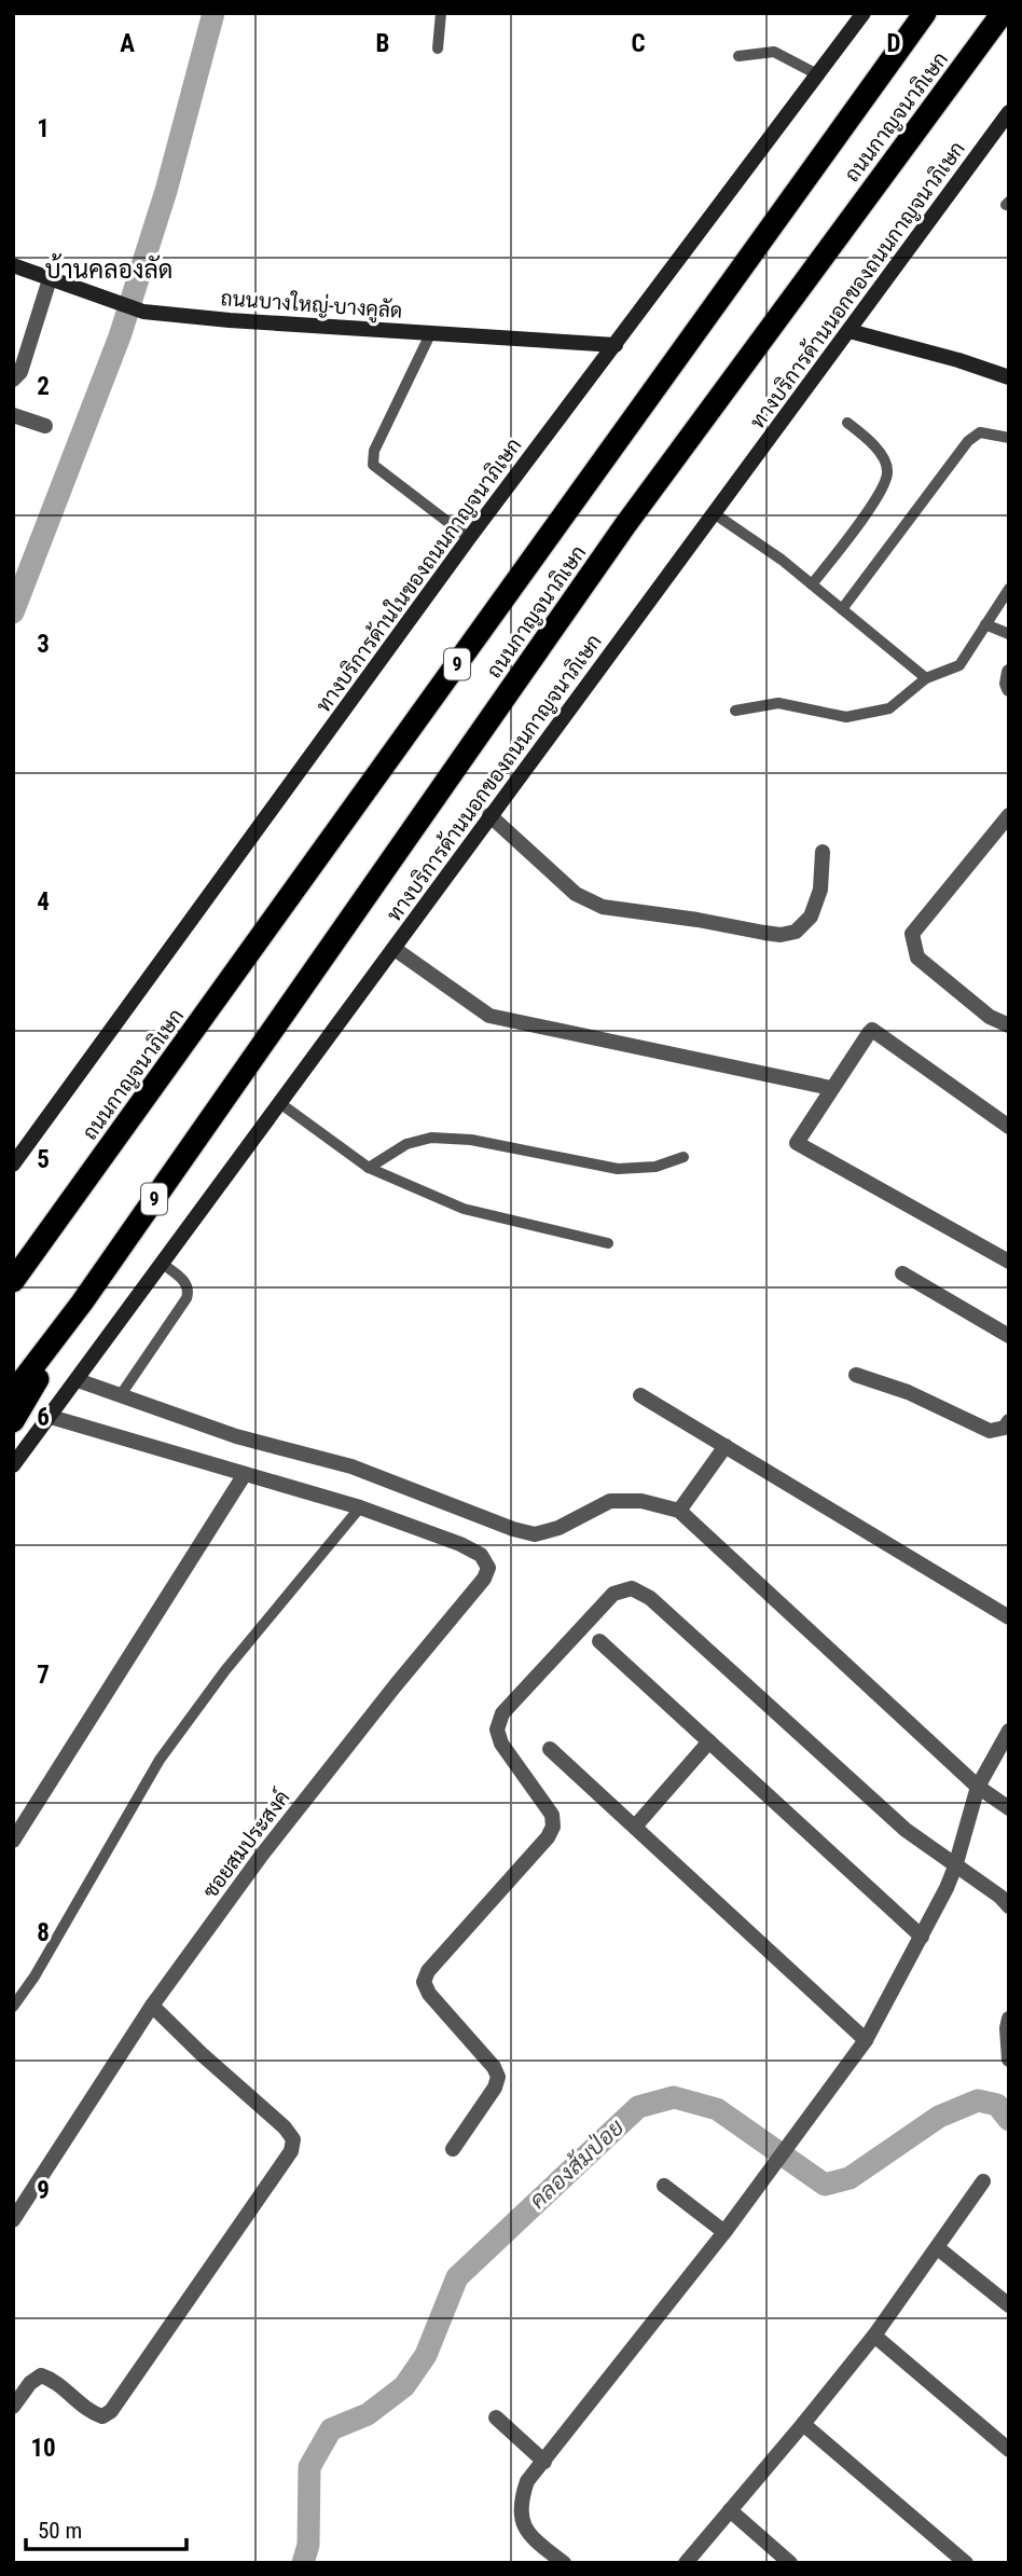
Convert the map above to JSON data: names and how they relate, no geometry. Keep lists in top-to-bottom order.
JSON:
{
  "streets": {
    "highway": ["ถนนกาญจนาภิเษก", "9"],
    "main road": ["ทางบริการด้านนอกของถนนกาญจนาภิเษก", "ถนนบางใหญ่-บางคูลัด", "ทางบริการด้านในของถนนกาญจนาภิเษก"],
    "street": ["ซอยสมประสงค์"]
  },
  "crossings": [
    ["ทางบริการด้านนอกของถนนกาญจนาภิเษก", "ซอยสมประสงค์"],
    ["ถนนบางใหญ่-บางคูลัด", "ทางบริการด้านในของถนนกาญจนาภิเษก"]
  ],
  "districts": ["บ้านคลองลัด"],
  "water": ["คลองส้มป่อย"],
  "scale_bar": "50 m",
  "grid": {
    "columns": [
      "A",
      "B",
      "C",
      "D"
    ],
    "rows": [
      "1",
      "2",
      "3",
      "4",
      "5",
      "6",
      "7",
      "8",
      "9",
      "10"
    ]
  }
}
